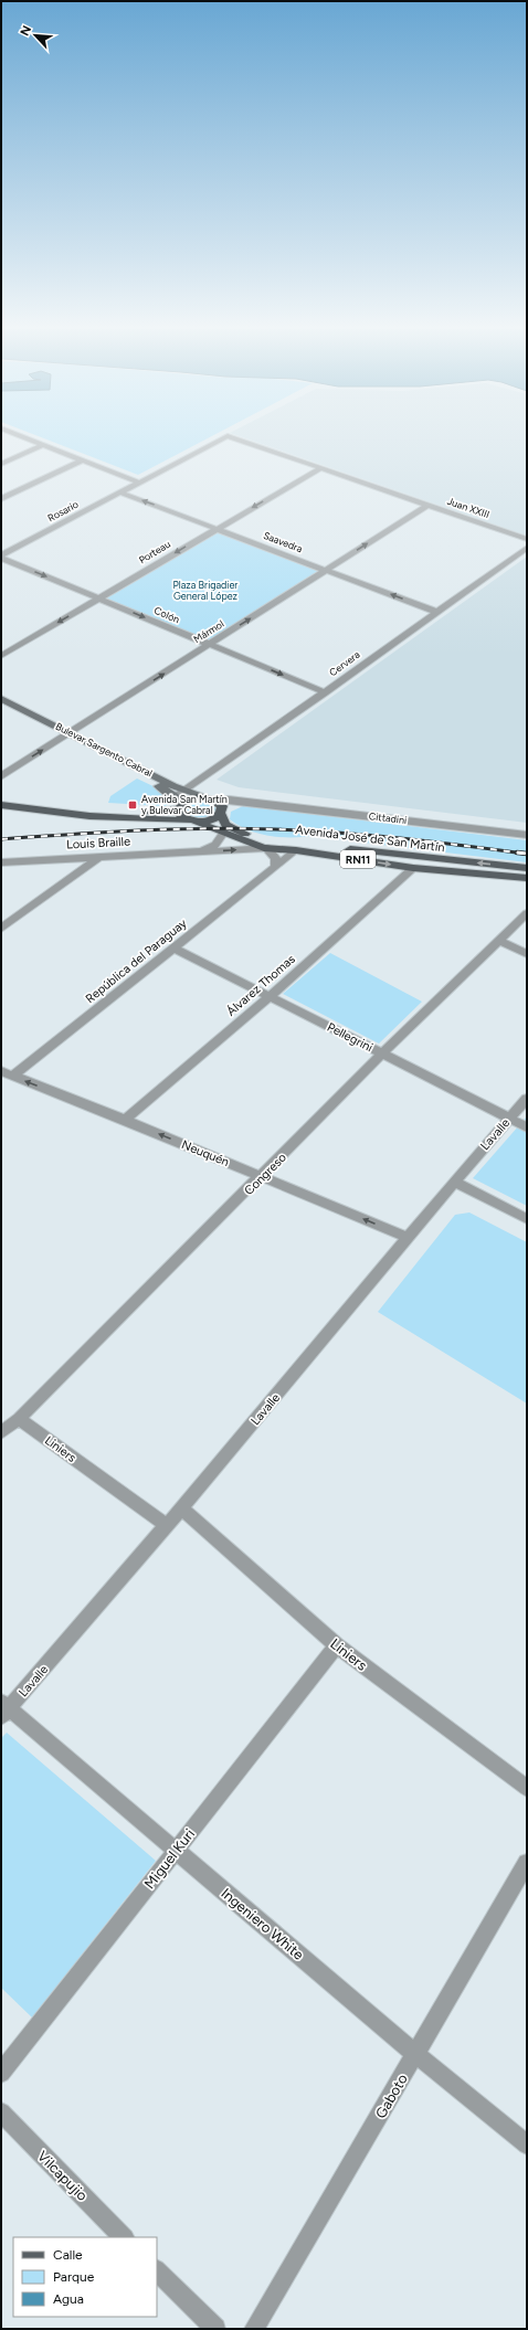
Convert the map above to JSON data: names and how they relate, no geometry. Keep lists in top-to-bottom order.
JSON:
{
  "streets": {
    "main road": ["Bulevar Sargento Cabral", "Avenida José de San Martín", "RN11"],
    "street": [
      "Juan XXIII",
      "Rosario",
      "Saavedra",
      "Porteau",
      "Colón",
      "Mármol",
      "Cervera",
      "Cittadini",
      "Louis Braille",
      "República del Paraguay",
      "Álvarez Thomas",
      "Pellegrini",
      "Lavalle",
      "Neuquén",
      "Congreso",
      "Liniers",
      "Miguel Kuri",
      "Ingeniero White",
      "Gaboto",
      "Vilcapujio"
    ]
  },
  "crossings": [
    ["Juan XXIII", "Porteau"],
    ["Juan XXIII", "Mármol"],
    ["Rosario", "Saavedra"],
    ["Rosario", "Colón"],
    ["Saavedra", "Porteau"],
    ["Saavedra", "Mármol"],
    ["Saavedra", "Cervera"],
    ["Porteau", "Colón"],
    ["Colón", "Mármol"],
    ["Colón", "Cervera"],
    ["Mármol", "Bulevar Sargento Cabral"],
    ["Cervera", "Bulevar Sargento Cabral"],
    ["Cittadini", "Avenida José de San Martín"],
    ["Cittadini", "RN11"],
    ["Avenida José de San Martín", "Louis Braille"],
    ["Avenida José de San Martín", "RN11"],
    ["Avenida José de San Martín", "República del Paraguay"],
    ["Avenida José de San Martín", "Álvarez Thomas"],
    ["República del Paraguay", "Pellegrini"],
    ["República del Paraguay", "Neuquén"],
    ["Álvarez Thomas", "Pellegrini"],
    ["Álvarez Thomas", "Neuquén"],
    ["Pellegrini", "Lavalle"],
    ["Pellegrini", "Congreso"],
    ["Lavalle", "Neuquén"],
    ["Lavalle", "Liniers"],
    ["Lavalle", "Ingeniero White"],
    ["Neuquén", "Congreso"],
    ["Congreso", "Liniers"],
    ["Liniers", "Miguel Kuri"],
    ["Miguel Kuri", "Ingeniero White"],
    ["Ingeniero White", "Gaboto"]
  ],
  "one_way": [
    "Saavedra",
    "Porteau",
    "Colón",
    "Mármol",
    "Neuquén"
  ],
  "parks": ["Plaza Brigadier General López"],
  "places": {
    "transit": ["Avenida San Martín y Bulevar Cabral"]
  },
  "legend": ["Calle", "Parque", "Agua"],
  "north": "top left"
}
